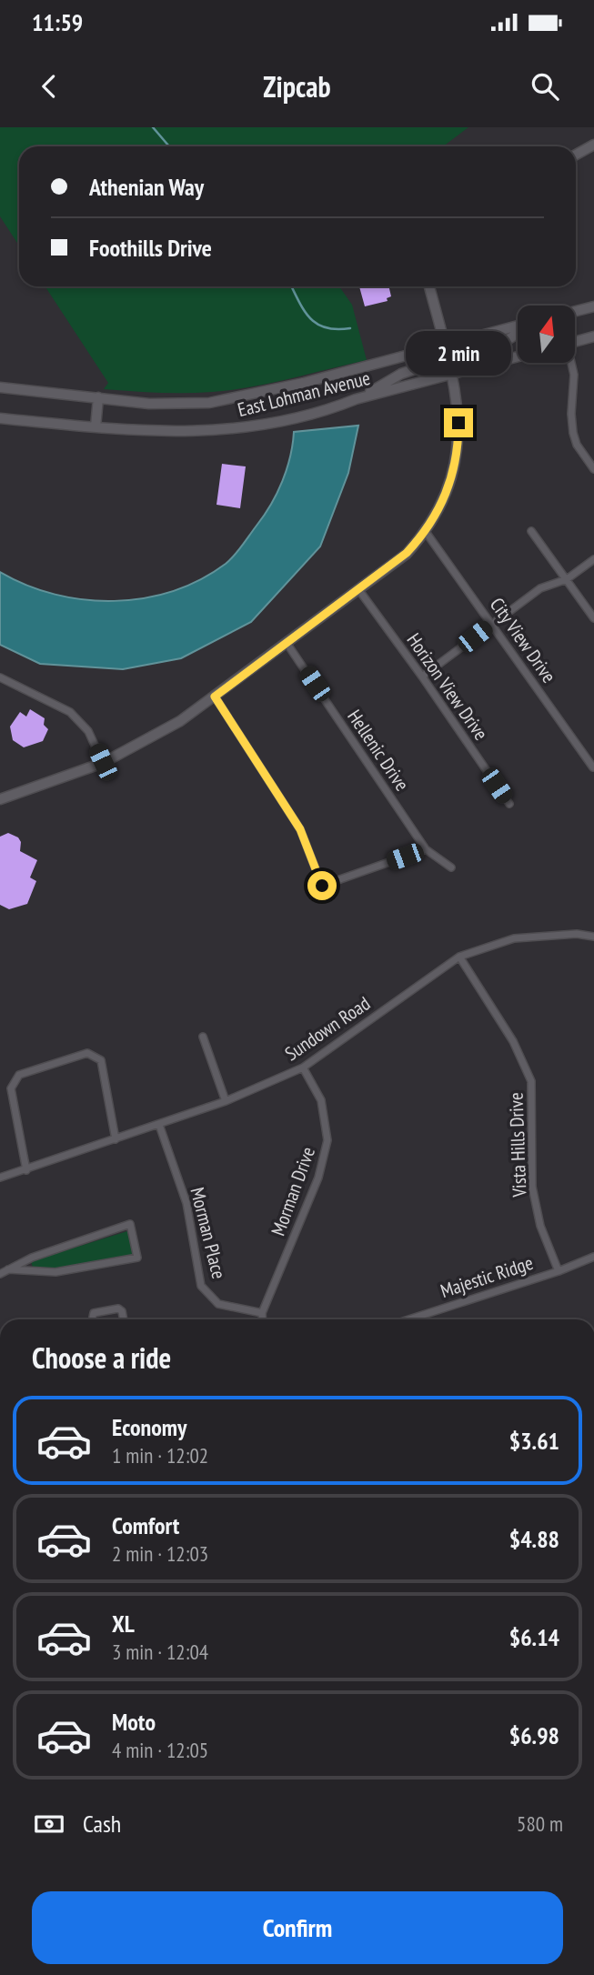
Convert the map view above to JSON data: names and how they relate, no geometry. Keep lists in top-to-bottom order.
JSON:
{
  "streets": {
    "main road": ["East Lohman Avenue"],
    "street": [
      "City View Drive",
      "Horizon View Drive",
      "Hellenic Drive",
      "Sundown Road",
      "Vista Hills Drive",
      "Morman Drive",
      "Morman Place",
      "Majestic Ridge"
    ]
  },
  "crossings": [
    ["Sundown Road", "Vista Hills Drive"],
    ["Sundown Road", "Morman Drive"],
    ["Sundown Road", "Morman Place"],
    ["Vista Hills Drive", "Majestic Ridge"],
    ["Morman Drive", "Morman Place"]
  ],
  "north": "top",
  "page": {
    "status": "11:59",
    "header": "Zipcab",
    "banner": ["Athenian Way", "Foothills Drive"],
    "bubble": "2 min",
    "heading": "Choose a ride",
    "list": [
      {
        "name": "Economy",
        "note": "1 min · 12:02",
        "value": "$3.61"
      },
      {
        "name": "Comfort",
        "note": "2 min · 12:03",
        "value": "$4.88"
      },
      {
        "name": "XL",
        "note": "3 min · 12:04",
        "value": "$6.14"
      },
      {
        "name": "Moto",
        "note": "4 min · 12:05",
        "value": "$6.98"
      }
    ],
    "pay": ["Cash", "580 m"],
    "buttons": "Confirm"
  }
}
